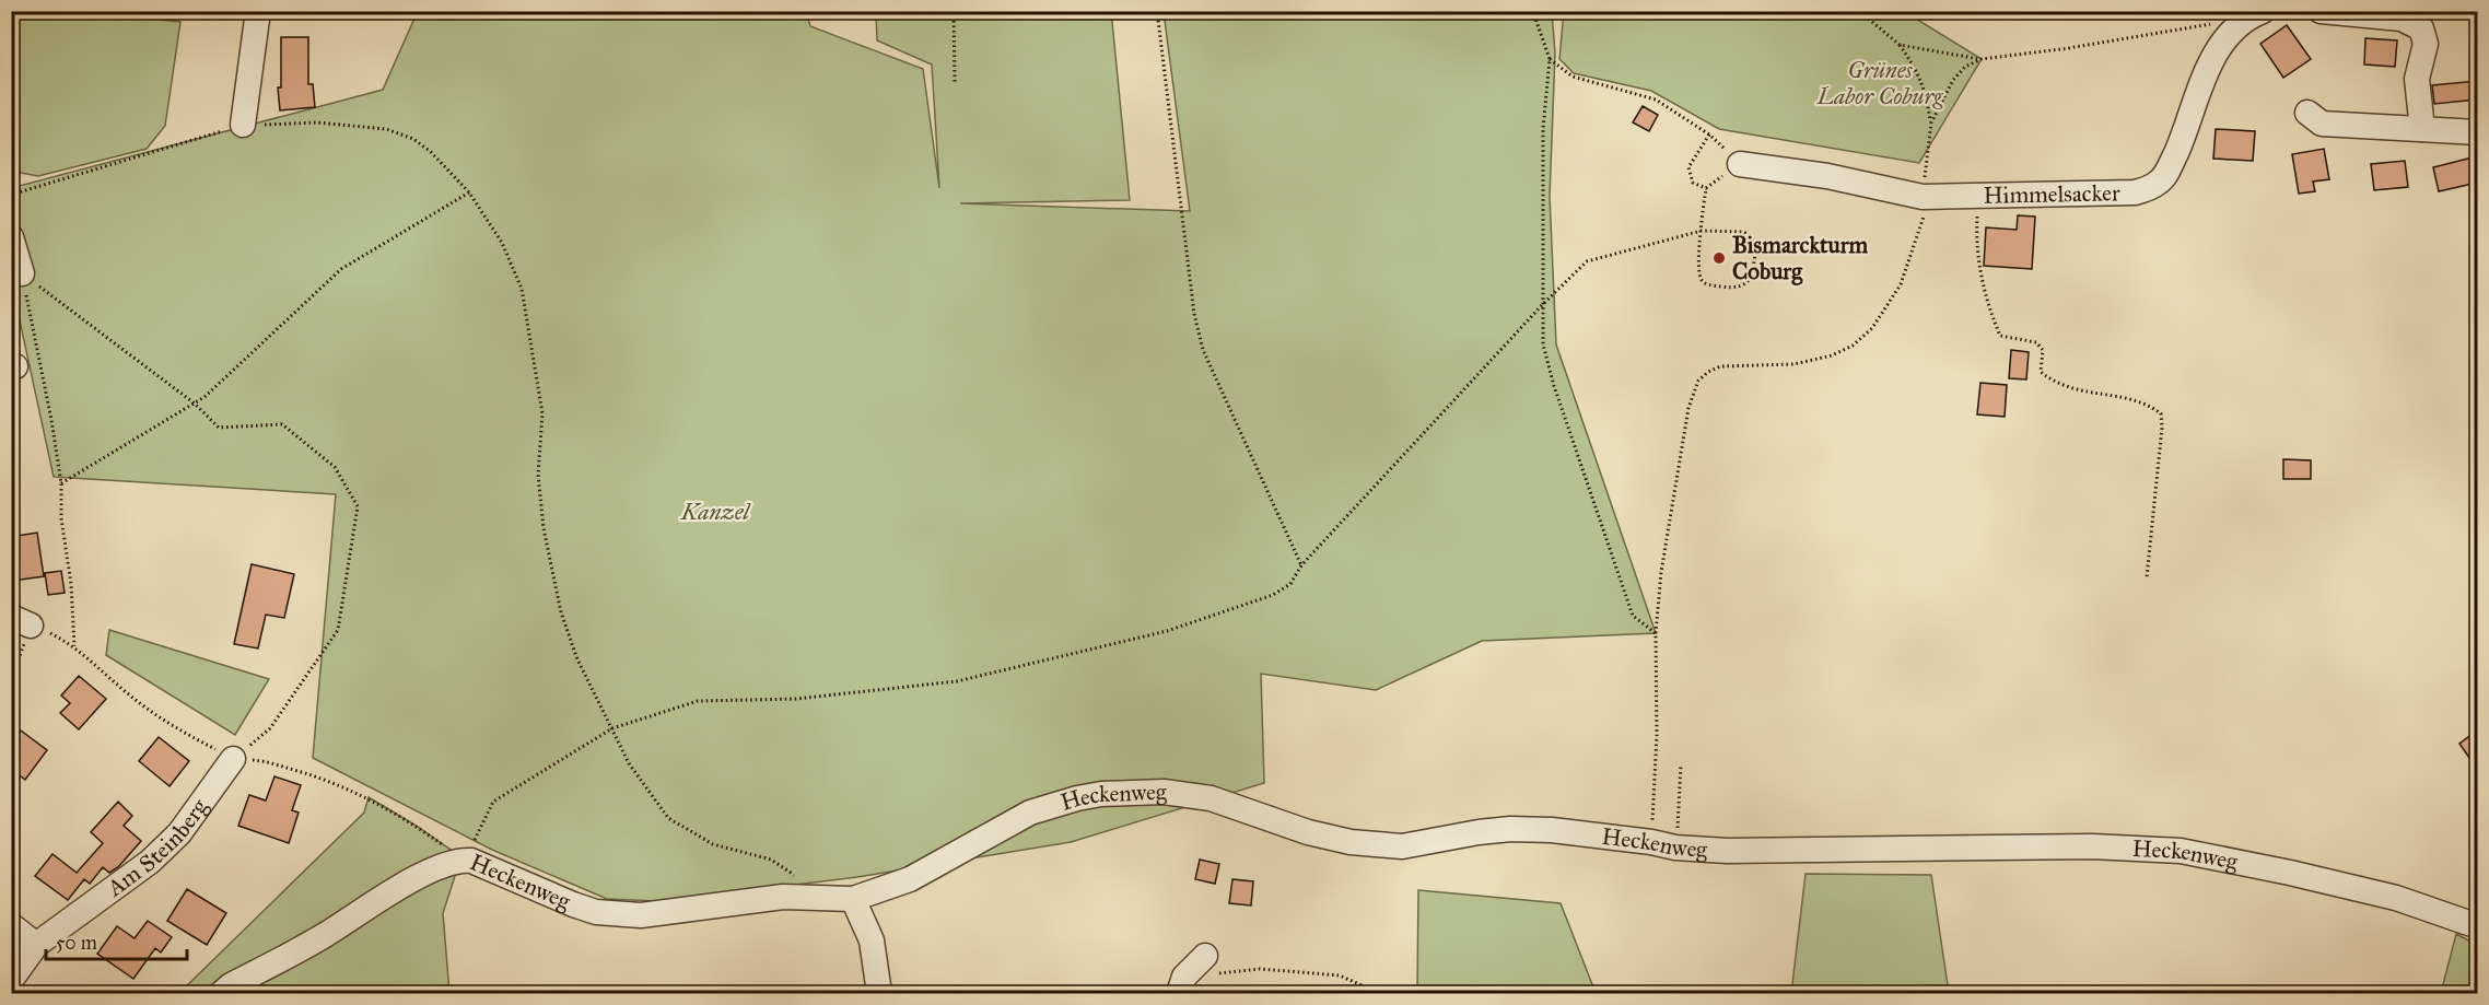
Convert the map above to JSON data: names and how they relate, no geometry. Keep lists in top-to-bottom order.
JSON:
{
  "streets": {
    "street": ["Himmelsacker", "Heckenweg", "Am Steinberg"]
  },
  "parks": ["Grünes Labor Coburg", "Kanzel"],
  "places": ["Bismarckturm Coburg"],
  "scale_bar": "50 m"
}
